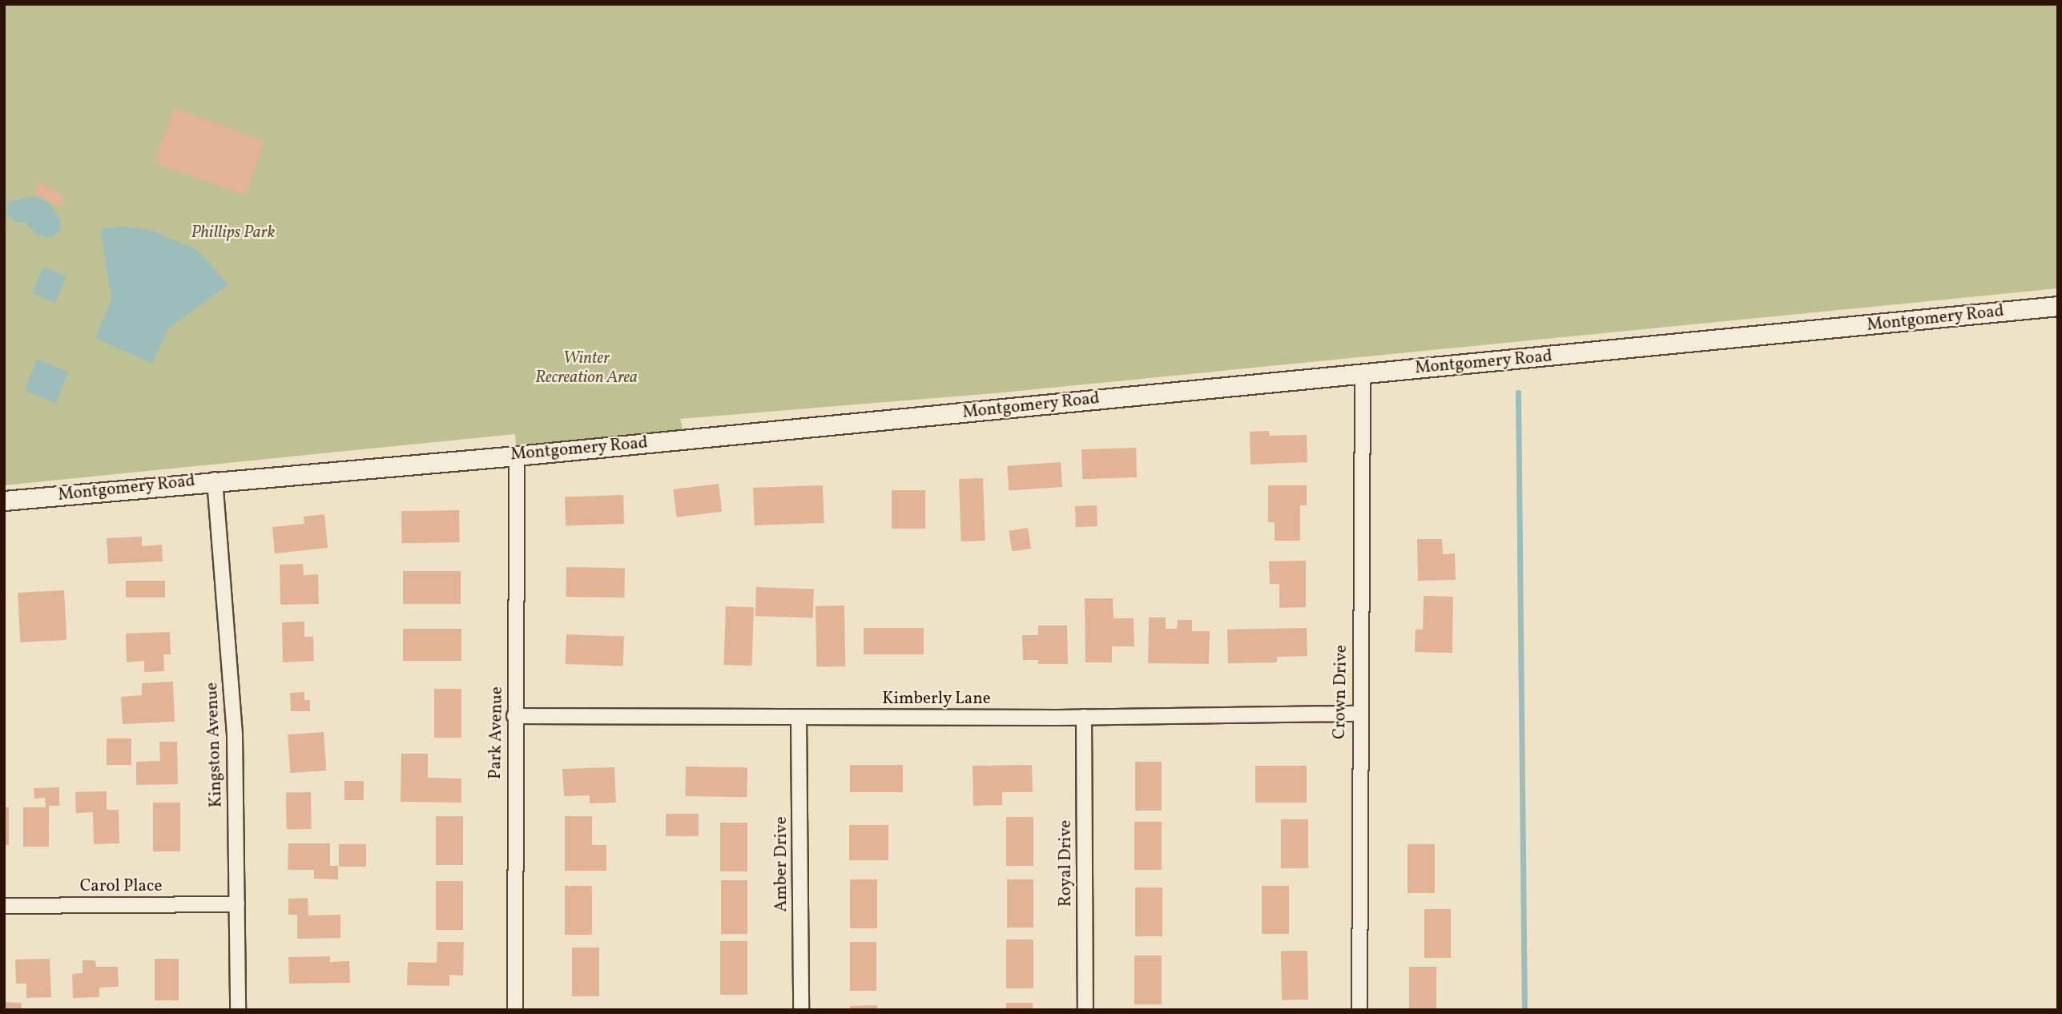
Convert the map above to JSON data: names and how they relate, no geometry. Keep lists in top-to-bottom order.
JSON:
{
  "streets": {
    "street": [
      "Montgomery Road",
      "Crown Drive",
      "Kimberly Lane",
      "Park Avenue",
      "Kingston Avenue",
      "Royal Drive",
      "Amber Drive",
      "Carol Place"
    ]
  },
  "crossings": [
    ["Montgomery Road", "Crown Drive"],
    ["Montgomery Road", "Park Avenue"],
    ["Montgomery Road", "Kingston Avenue"],
    ["Crown Drive", "Kimberly Lane"],
    ["Kimberly Lane", "Park Avenue"],
    ["Kimberly Lane", "Royal Drive"],
    ["Kimberly Lane", "Amber Drive"],
    ["Kingston Avenue", "Carol Place"]
  ],
  "parks": ["Phillips Park", "Winter Recreation Area"]
}
